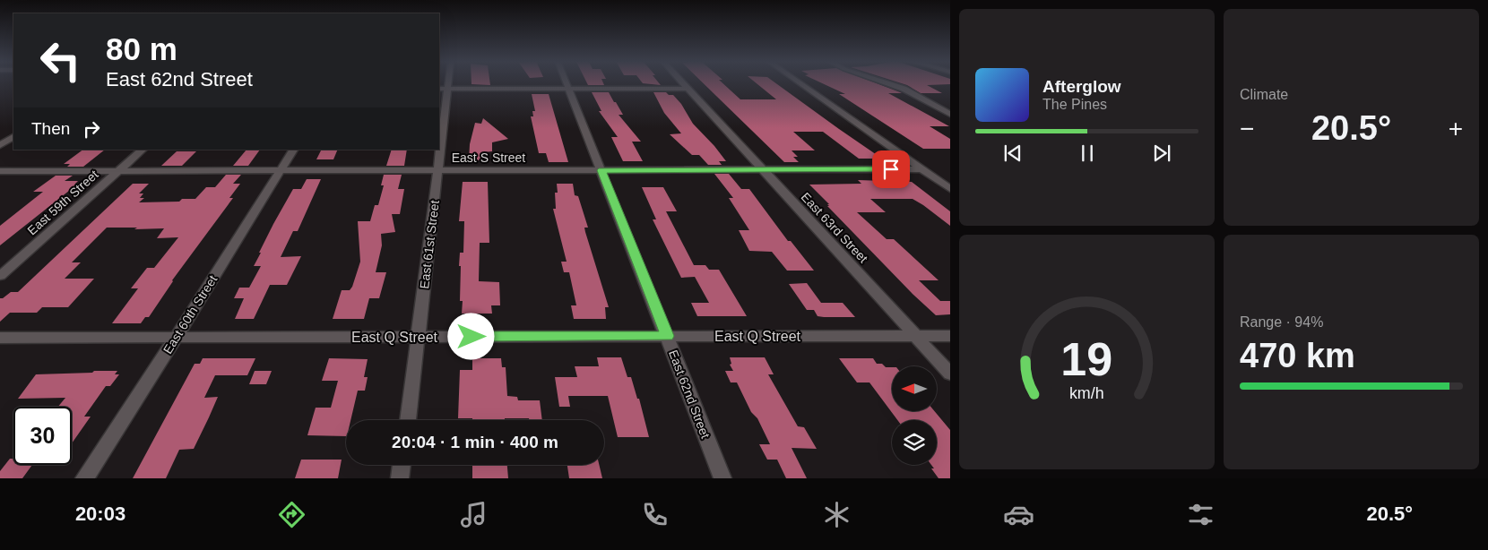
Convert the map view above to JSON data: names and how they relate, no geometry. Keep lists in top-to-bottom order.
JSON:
{
  "streets": {
    "street": [
      "East S Street",
      "East 59th Street",
      "East 63rd Street",
      "East 61st Street",
      "East 60th Street",
      "East Q Street",
      "East 62nd Street"
    ]
  },
  "crossings": [
    ["East S Street", "East 59th Street"],
    ["East S Street", "East 63rd Street"],
    ["East S Street", "East 61st Street"],
    ["East S Street", "East 60th Street"],
    ["East S Street", "East 62nd Street"],
    ["East 63rd Street", "East Q Street"],
    ["East 61st Street", "East Q Street"],
    ["East 60th Street", "East Q Street"],
    ["East Q Street", "East 62nd Street"]
  ],
  "north": "left",
  "page": {
    "tile": [
      "Climate",
      ["Range · 94%", "470 km"]
    ],
    "turn": ["80 m", "East 62nd Street"],
    "song": ["Afterglow", "The Pines"],
    "then": "Then",
    "heat": ["−", "20.5°", "+"],
    "limit": "30",
    "trip": "20:04 · 1 min · 400 m",
    "tabs": ["20:03", "20.5°"],
    "gauge": ["19", "km/h"]
  }
}
